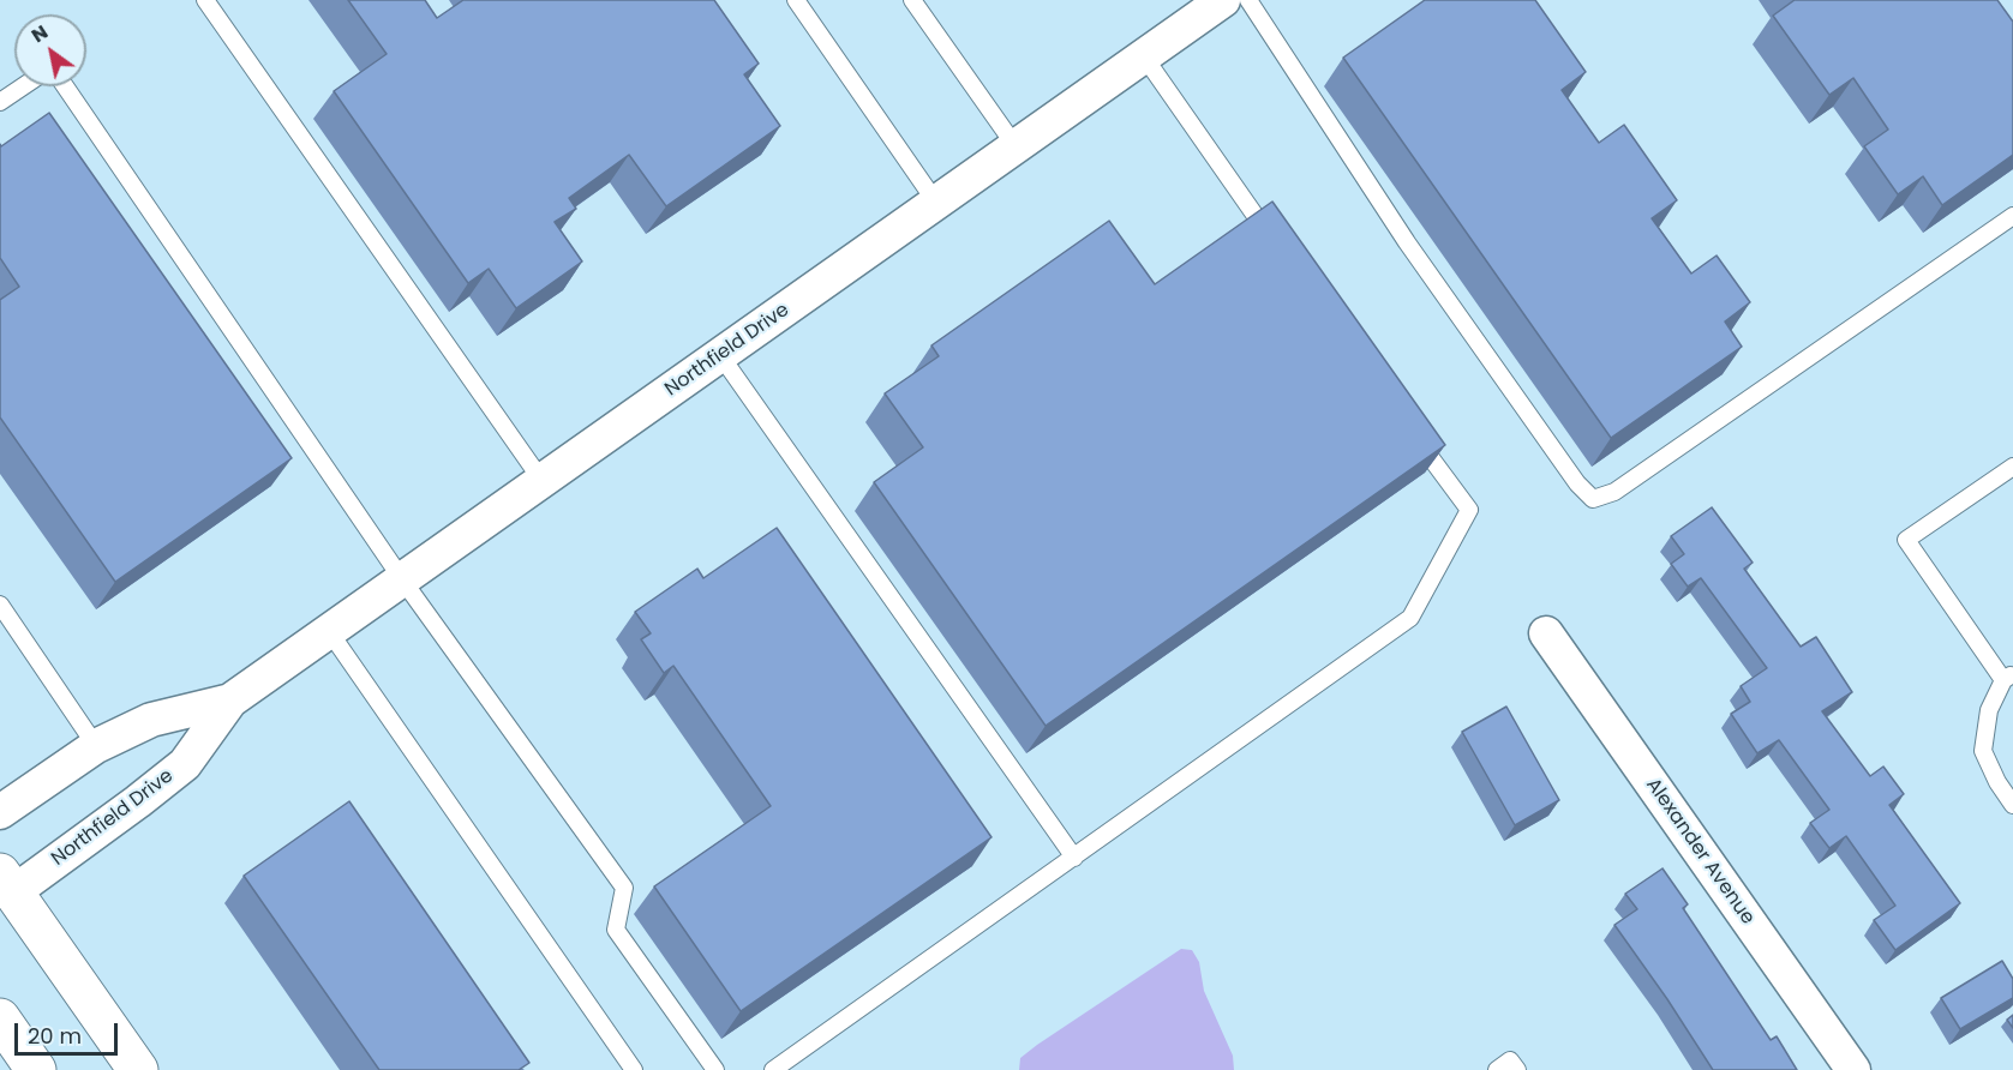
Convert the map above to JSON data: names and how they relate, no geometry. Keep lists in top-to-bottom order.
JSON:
{
  "streets": {
    "street": ["Northfield Drive", "Alexander Avenue"]
  },
  "scale_bar": "20 m",
  "north": "top left"
}
